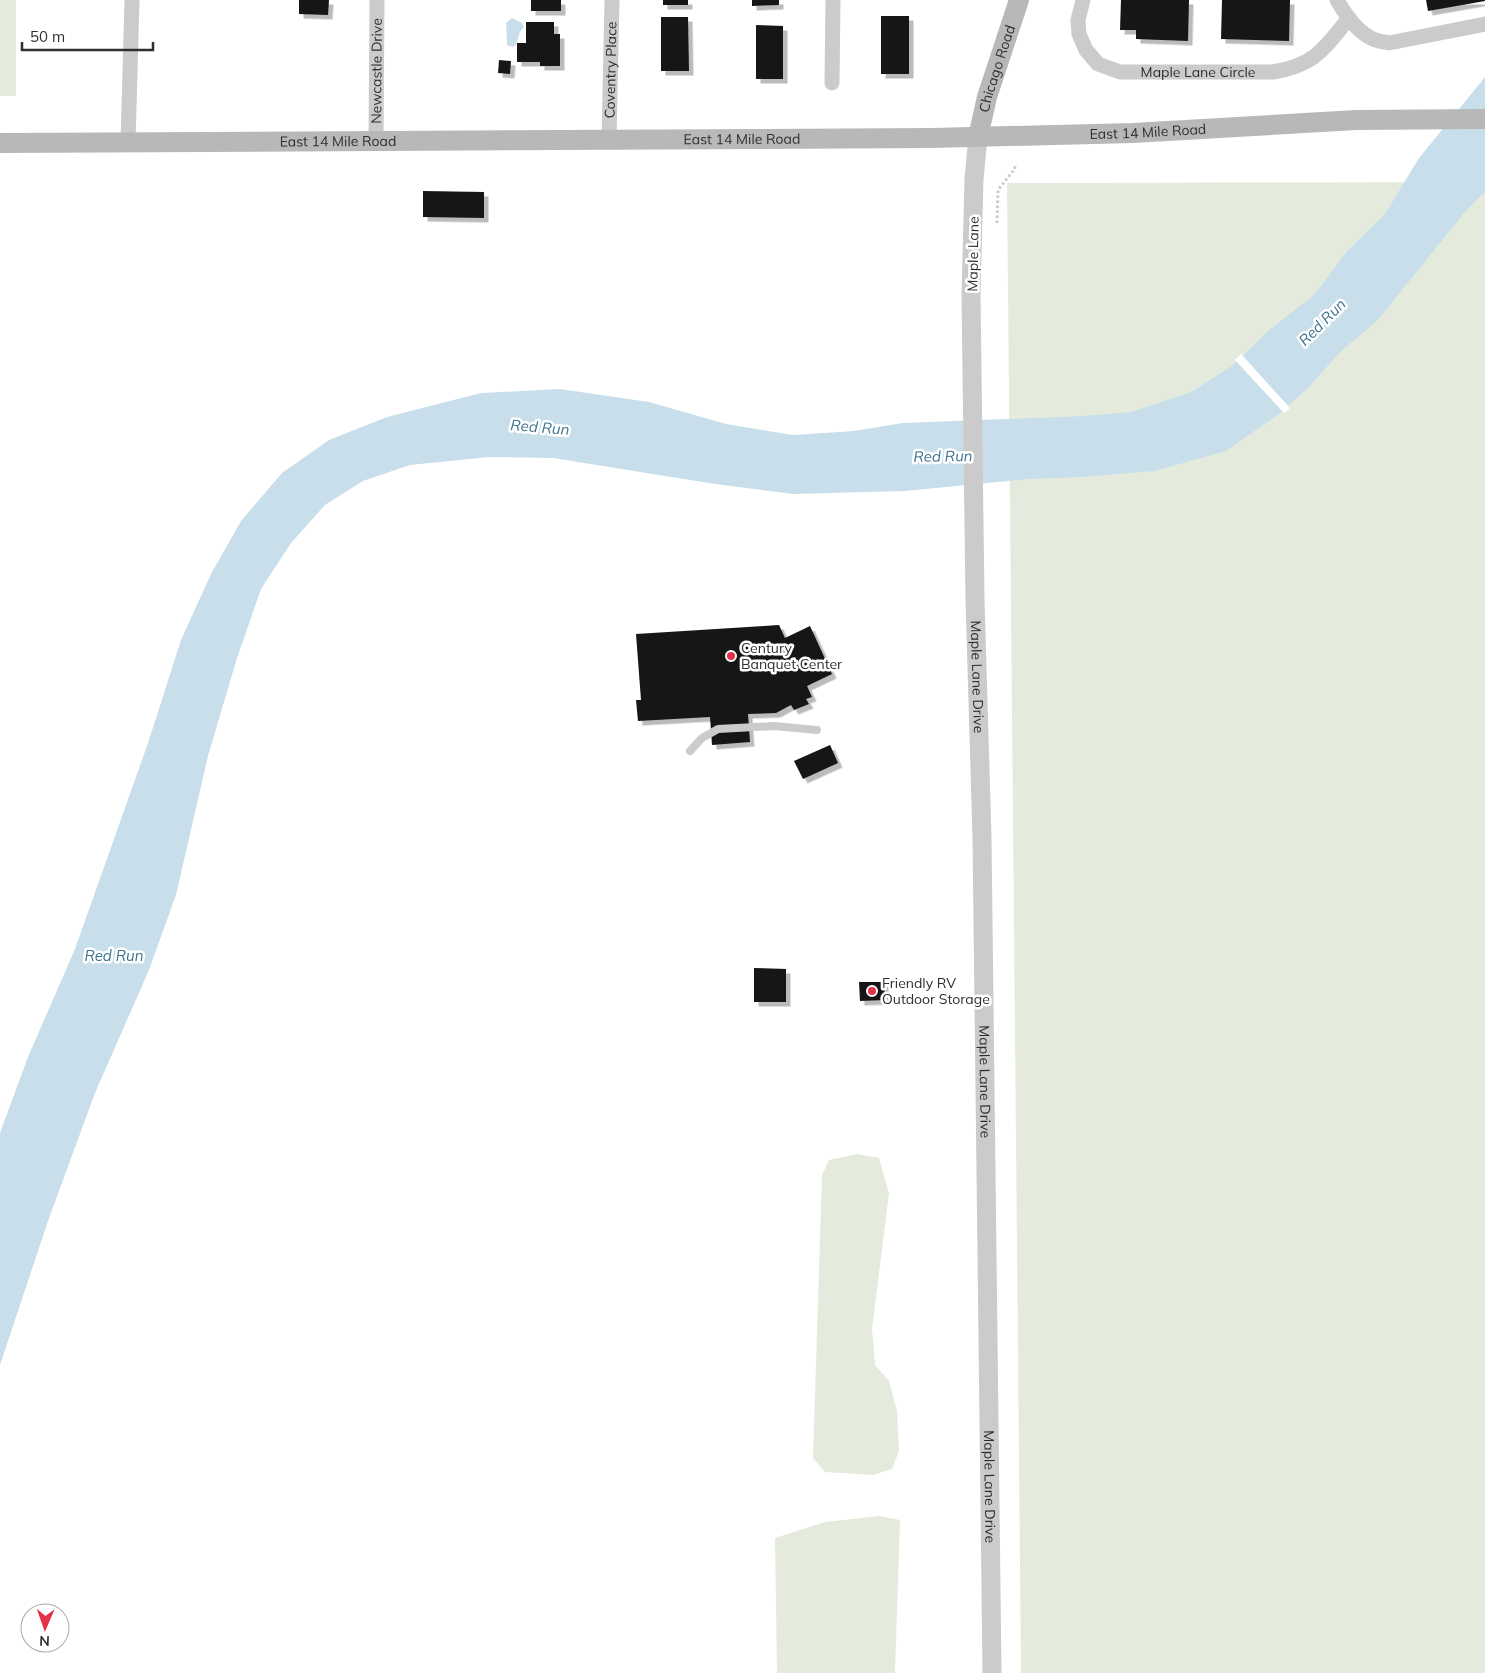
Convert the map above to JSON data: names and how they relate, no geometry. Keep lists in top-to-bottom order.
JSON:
{
  "streets": {
    "main road": ["Chicago Road", "East 14 Mile Road"],
    "street": [
      "Newcastle Drive",
      "Coventry Place",
      "Maple Lane Circle",
      "Maple Lane",
      "Maple Lane Drive"
    ]
  },
  "crossings": [
    ["Chicago Road", "East 14 Mile Road"],
    ["Chicago Road", "Maple Lane"],
    ["Newcastle Drive", "East 14 Mile Road"],
    ["Coventry Place", "East 14 Mile Road"],
    ["East 14 Mile Road", "Maple Lane"],
    ["Maple Lane", "Maple Lane Drive"]
  ],
  "water": ["Red Run"],
  "places": ["Century Banquet Center", "Friendly RV Outdoor Storage"],
  "scale_bar": "50 m",
  "north": "bottom"
}
